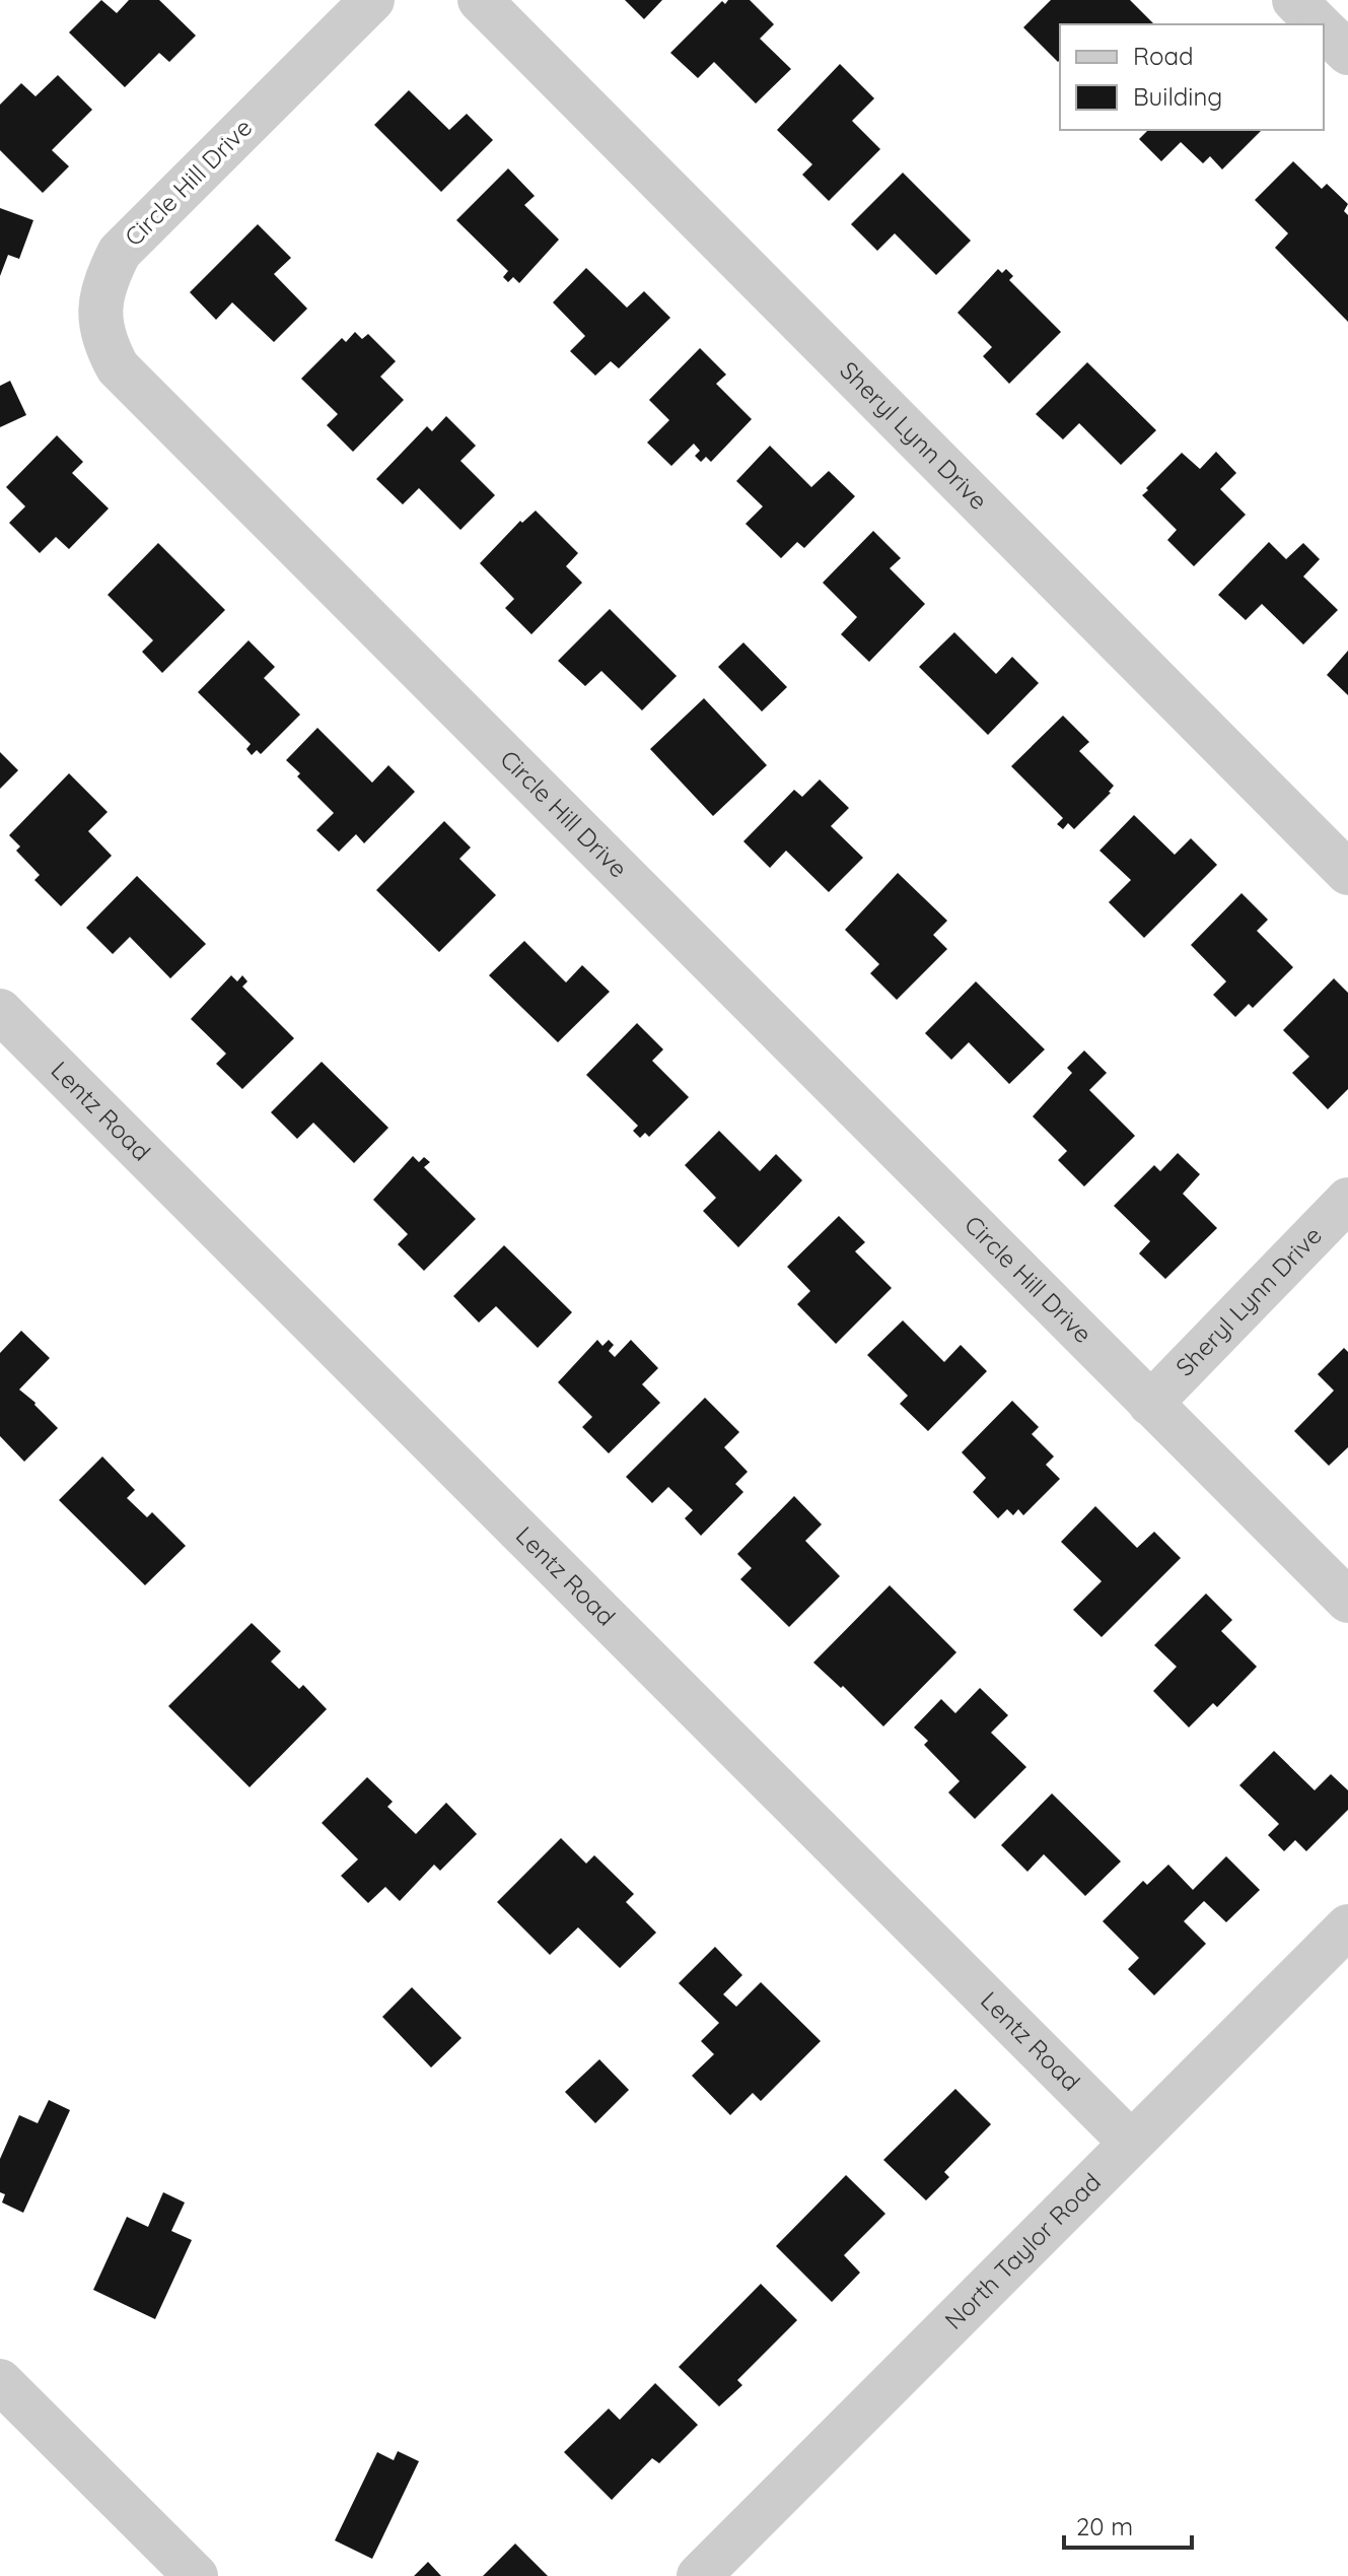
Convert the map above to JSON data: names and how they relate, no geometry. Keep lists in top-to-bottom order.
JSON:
{
  "streets": {
    "street": [
      "Circle Hill Drive",
      "Sheryl Lynn Drive",
      "Lentz Road",
      "North Taylor Road"
    ]
  },
  "crossings": [
    ["Circle Hill Drive", "Sheryl Lynn Drive"],
    ["Lentz Road", "North Taylor Road"]
  ],
  "legend": ["Road", "Building"],
  "scale_bar": "20 m"
}
